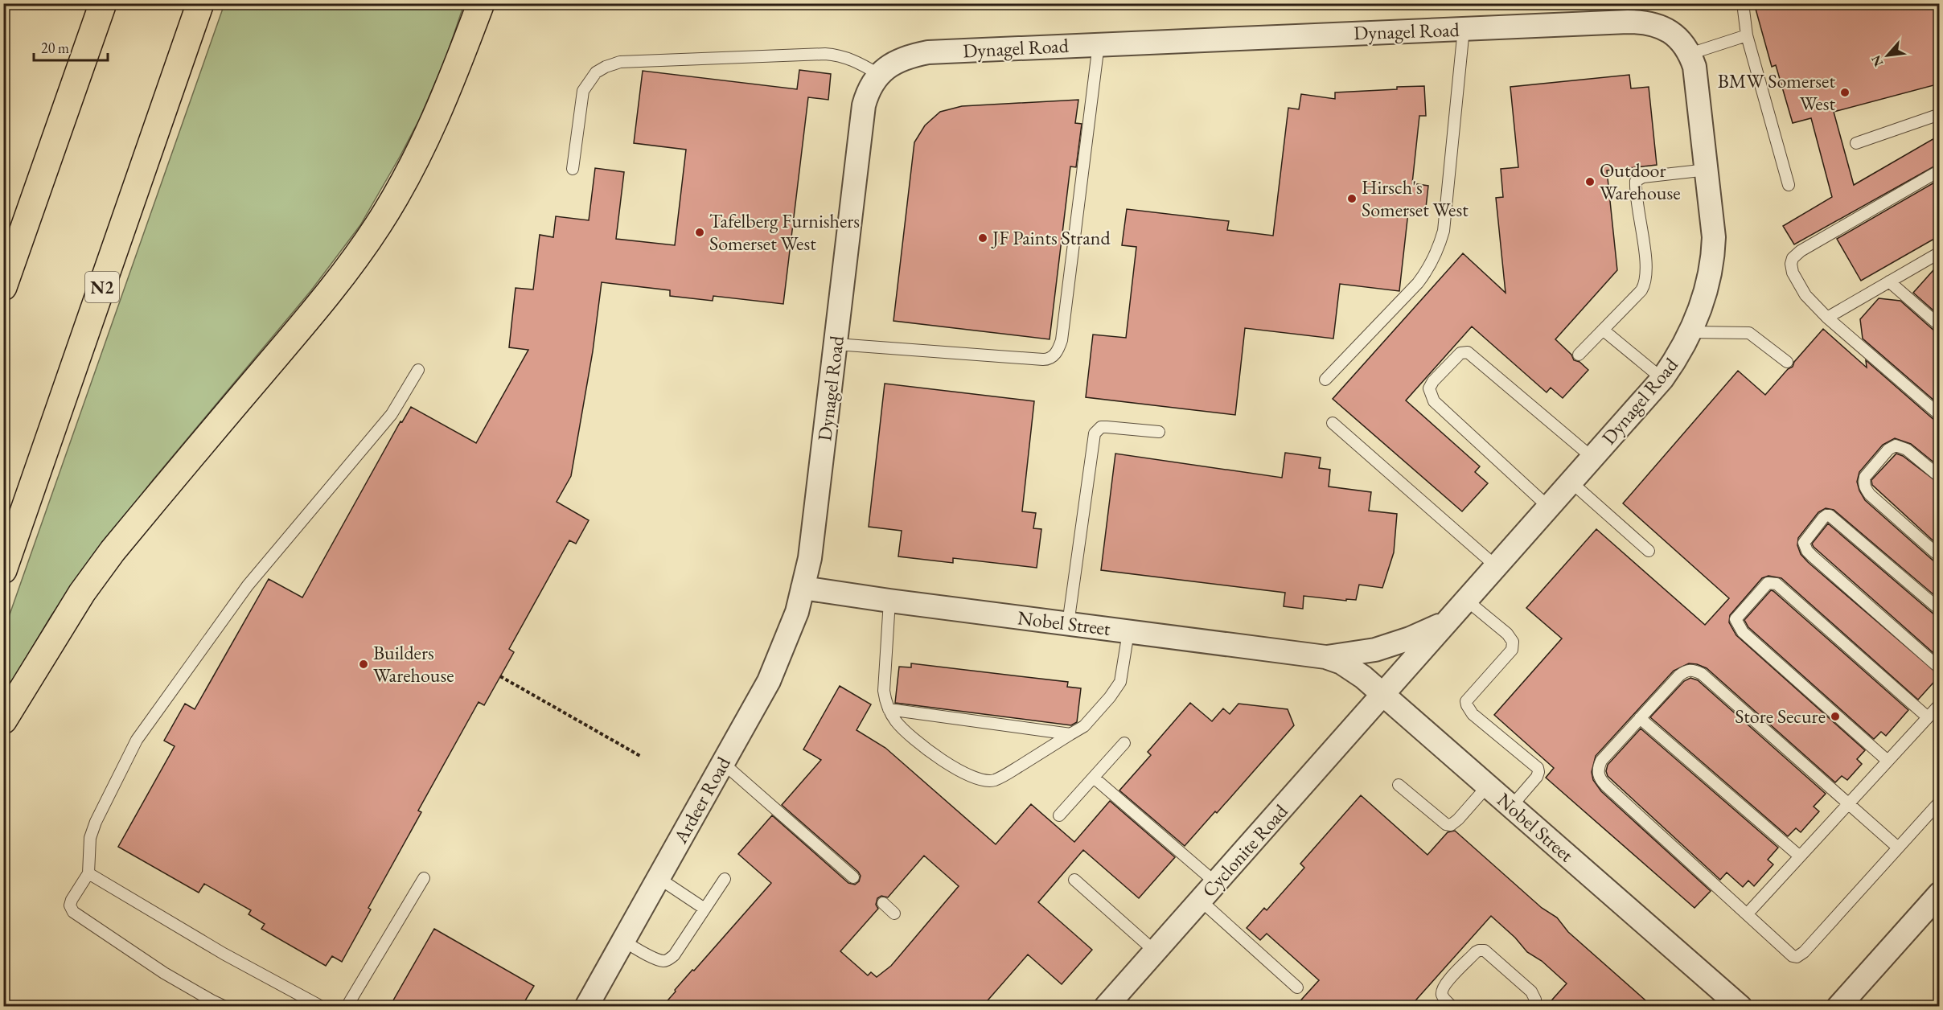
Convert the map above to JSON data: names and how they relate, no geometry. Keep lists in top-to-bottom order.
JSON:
{
  "streets": {
    "highway": ["N2"],
    "street": [
      "Dynagel Road",
      "Nobel Street",
      "Ardeer Road",
      "Cyclonite Road"
    ]
  },
  "crossings": [
    ["Dynagel Road", "Nobel Street"],
    ["Dynagel Road", "Ardeer Road"],
    ["Dynagel Road", "Cyclonite Road"],
    ["Nobel Street", "Ardeer Road"],
    ["Nobel Street", "Cyclonite Road"]
  ],
  "places": [
    "BMW Somerset West",
    "Outdoor Warehouse",
    "Hirsch's Somerset West",
    "Tafelberg Furnishers Somerset West",
    "JF Paints Strand",
    "Builders Warehouse",
    "Store Secure"
  ],
  "scale_bar": "20 m",
  "north": "bottom left"
}
